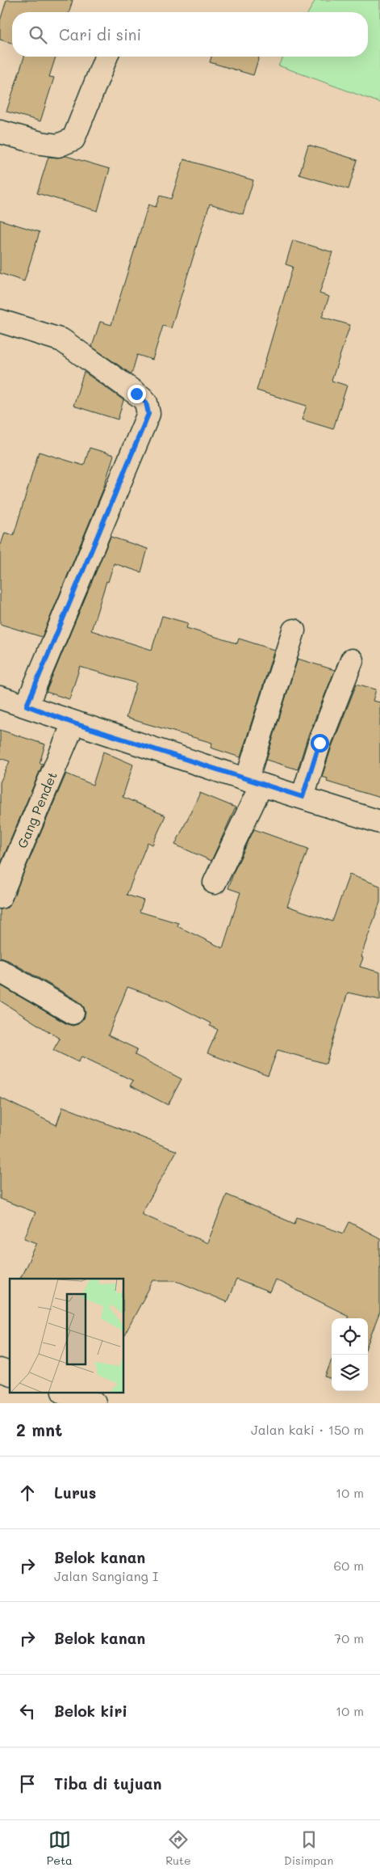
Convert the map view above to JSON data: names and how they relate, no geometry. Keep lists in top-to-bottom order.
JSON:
{
  "streets": {
    "street": ["Gang Pendet"]
  },
  "page": {
    "search": "Cari di sini",
    "heading": ["2 mnt", "Jalan kaki · 150 m"],
    "list": [
      ["Lurus", "10 m"],
      ["Belok kanan", "Jalan Sangiang I", "60 m"],
      ["Belok kanan", "70 m"],
      ["Belok kiri", "10 m"],
      "Tiba di tujuan"
    ],
    "nav": ["Peta", "Rute", "Disimpan"]
  }
}
